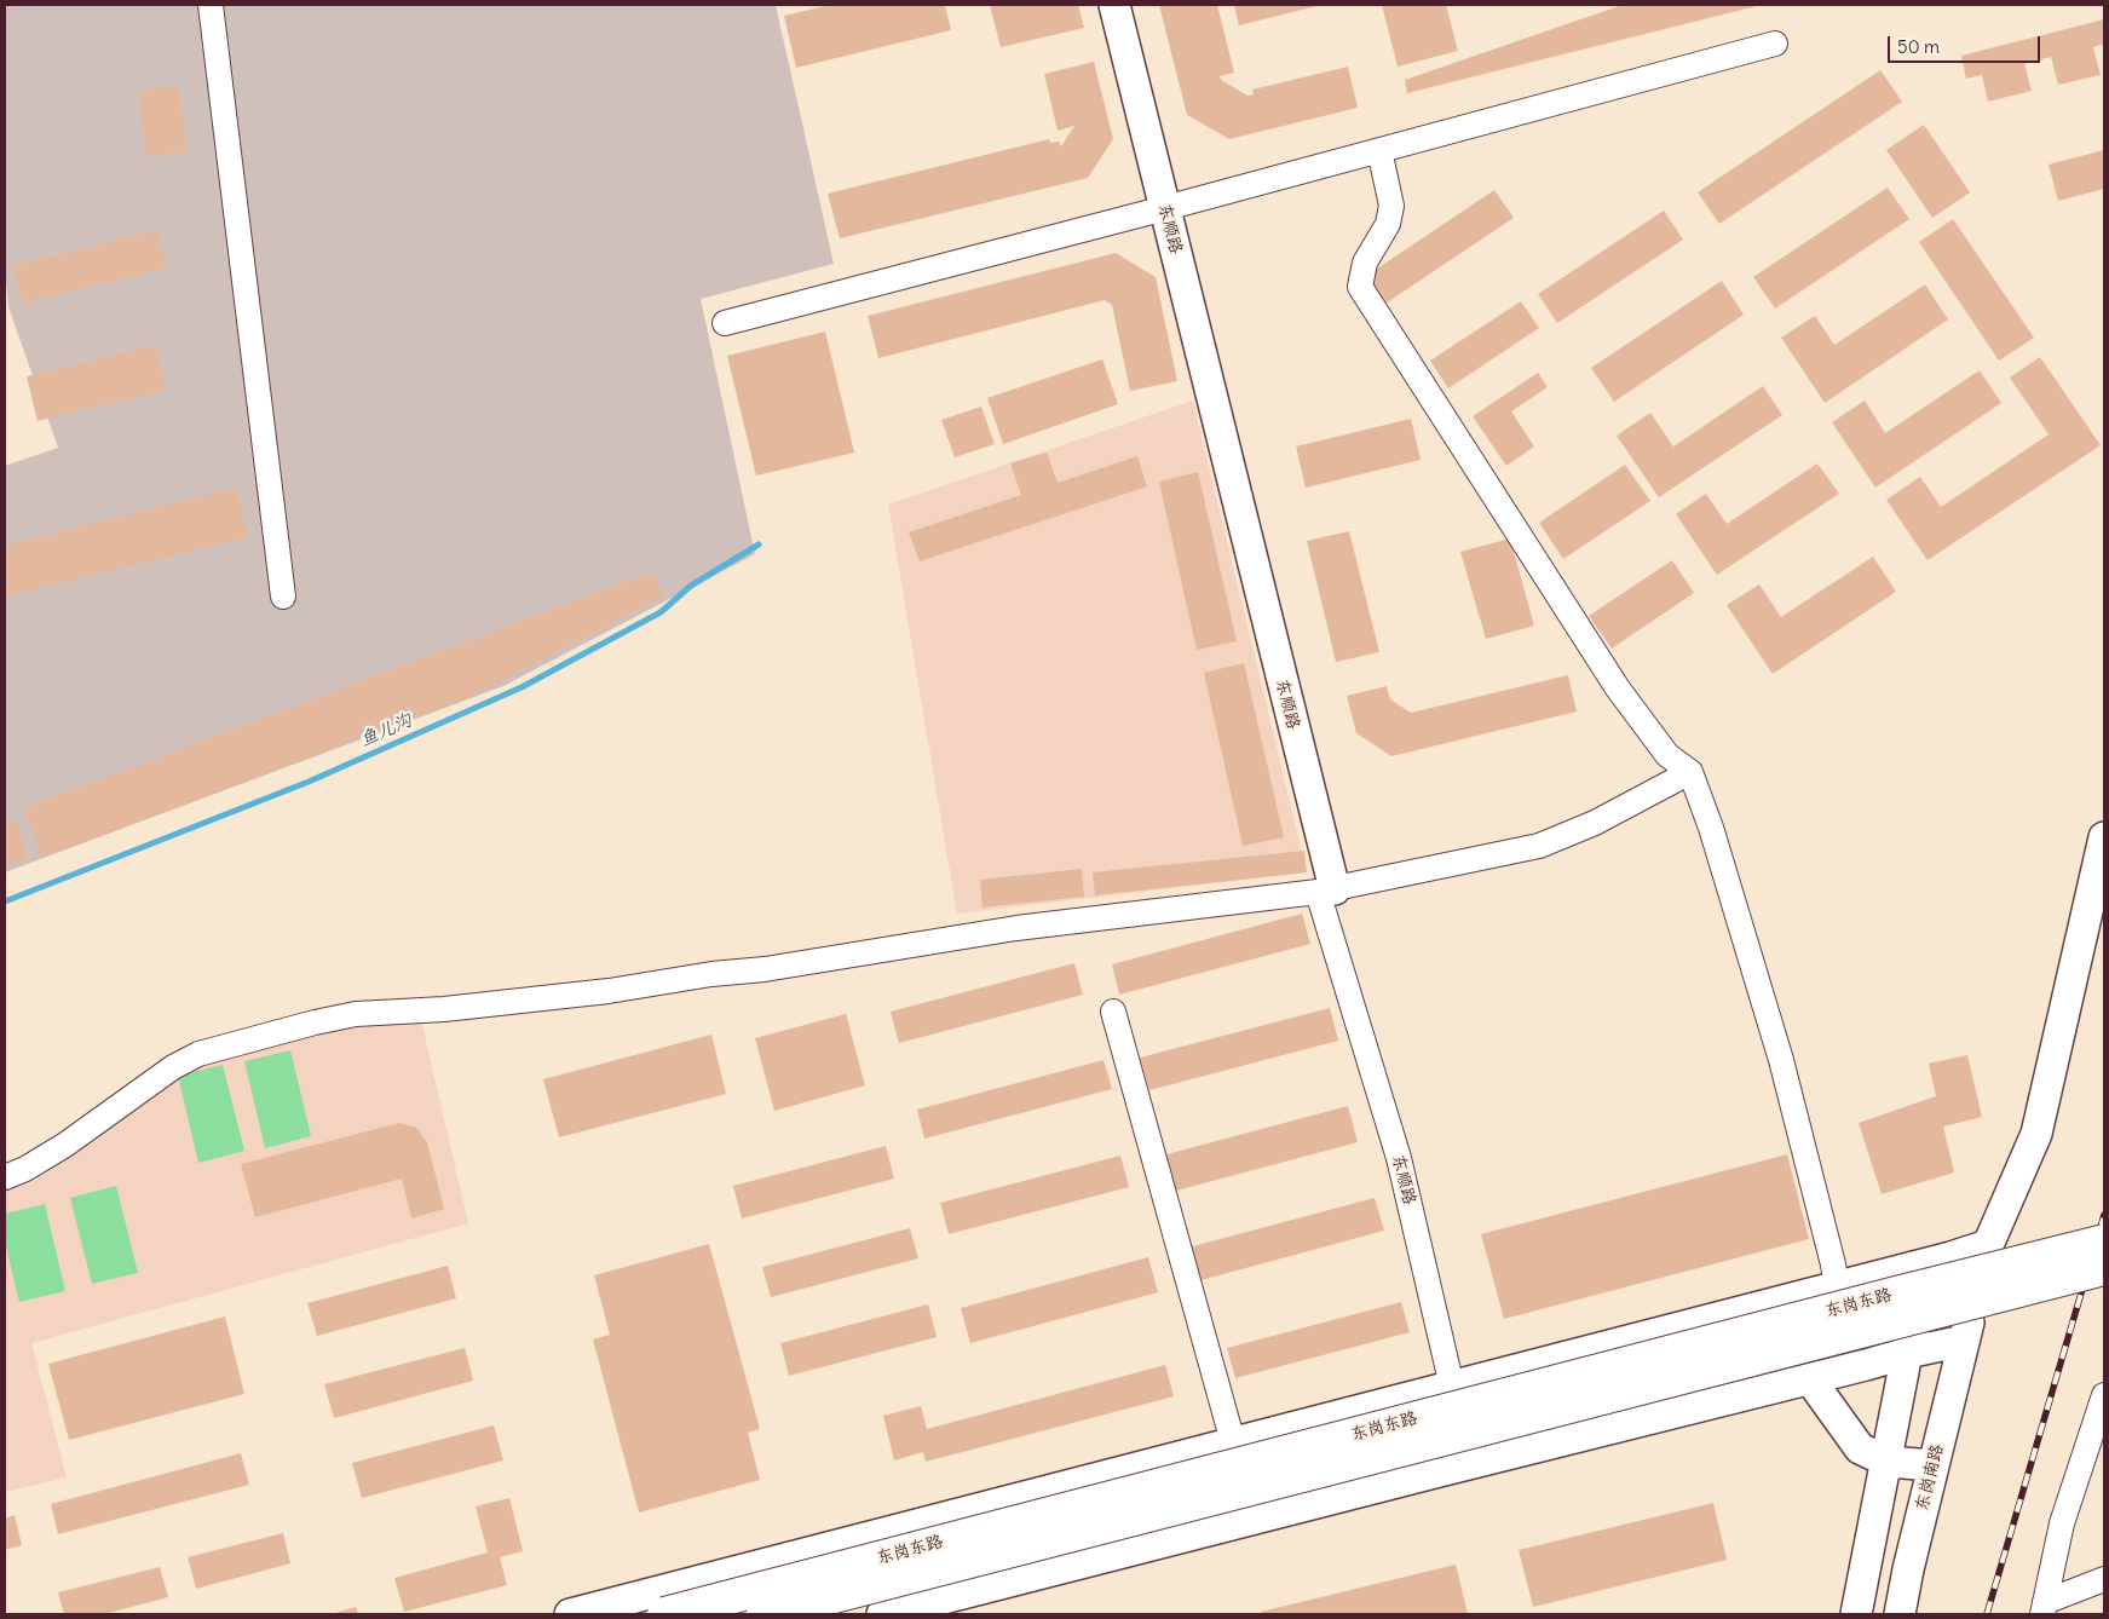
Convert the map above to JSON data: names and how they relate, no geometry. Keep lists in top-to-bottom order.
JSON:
{
  "streets": {
    "main road": ["东岗东路"],
    "street": ["东顺路", "东岗南路"]
  },
  "water": ["鱼儿沟"],
  "scale_bar": "50 m"
}
